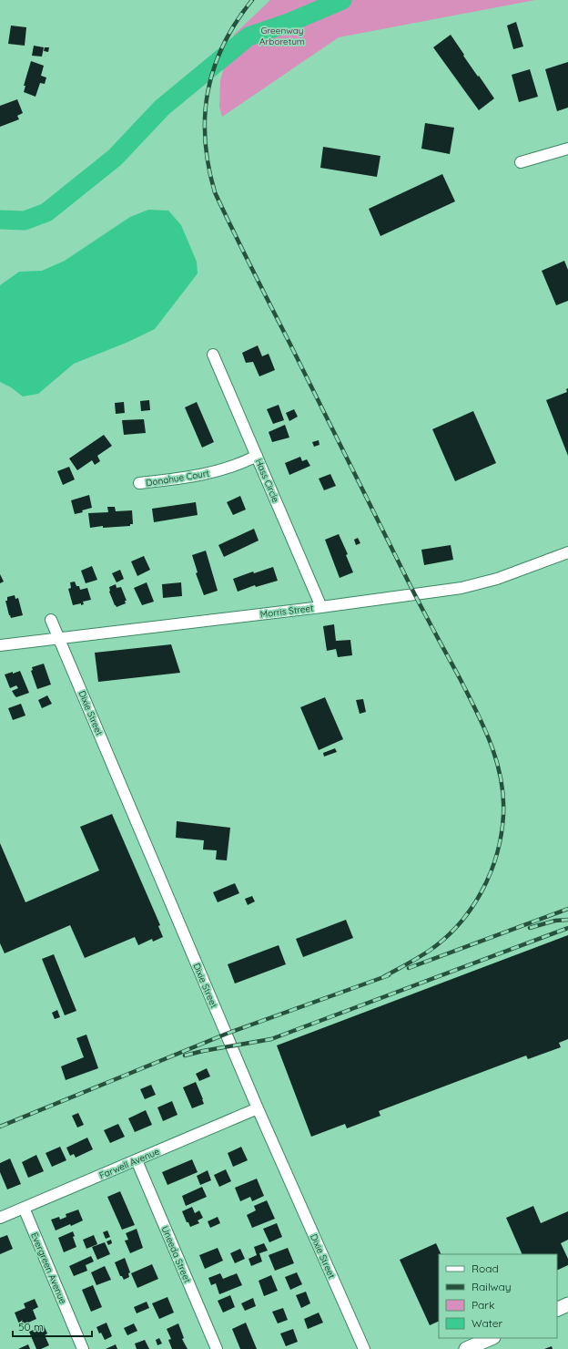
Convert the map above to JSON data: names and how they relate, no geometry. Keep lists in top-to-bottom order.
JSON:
{
  "streets": {
    "street": [
      "Donahue Court",
      "Hass Circle",
      "Morris Street",
      "Dixie Street",
      "Farwell Avenue",
      "Uneeda Street",
      "Evergreen Avenue"
    ]
  },
  "crossings": [
    ["Donahue Court", "Hass Circle"],
    ["Hass Circle", "Morris Street"],
    ["Morris Street", "Dixie Street"],
    ["Dixie Street", "Farwell Avenue"],
    ["Farwell Avenue", "Uneeda Street"],
    ["Farwell Avenue", "Evergreen Avenue"]
  ],
  "parks": ["Greenway Arboretum"],
  "legend": [
    "Road",
    "Railway",
    "Park",
    "Water"
  ],
  "scale_bar": "50 m"
}
